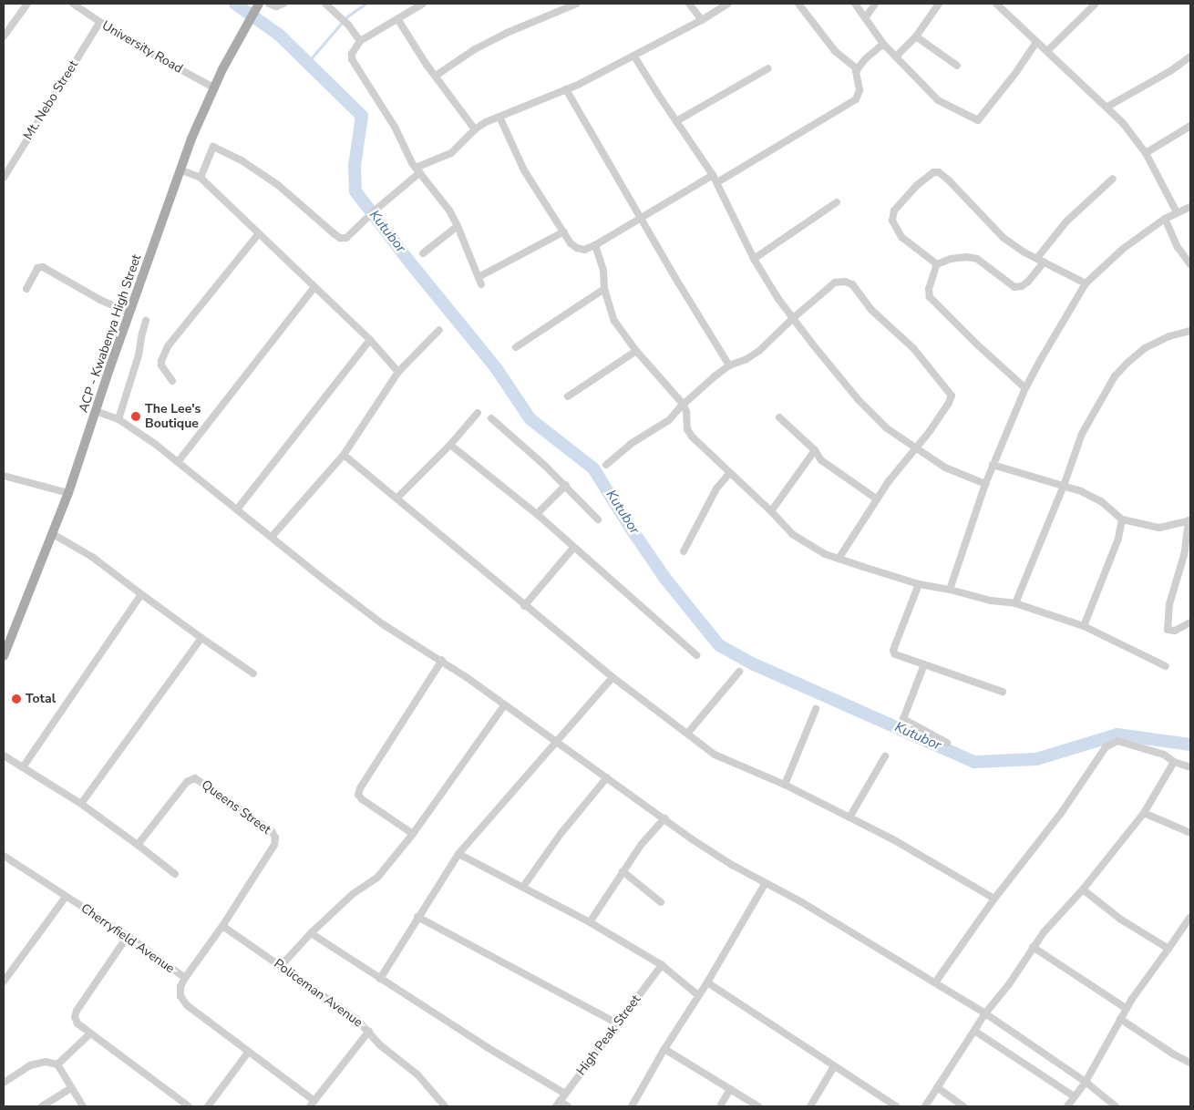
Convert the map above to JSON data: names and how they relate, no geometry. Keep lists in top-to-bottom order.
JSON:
{
  "streets": {
    "main road": ["ACP - Kwabenya High Street"],
    "street": [
      "University Road",
      "Mt. Nebo Street",
      "Queens Street",
      "Cherryfield Avenue",
      "Policeman Avenue",
      "High Peak Street"
    ]
  },
  "crossings": [
    ["University Road", "Mt. Nebo Street"],
    ["University Road", "ACP - Kwabenya High Street"],
    ["Queens Street", "Cherryfield Avenue"],
    ["Queens Street", "Policeman Avenue"]
  ],
  "water": ["Kutubor"],
  "places": ["The Lee's Boutique", "Total"]
}
